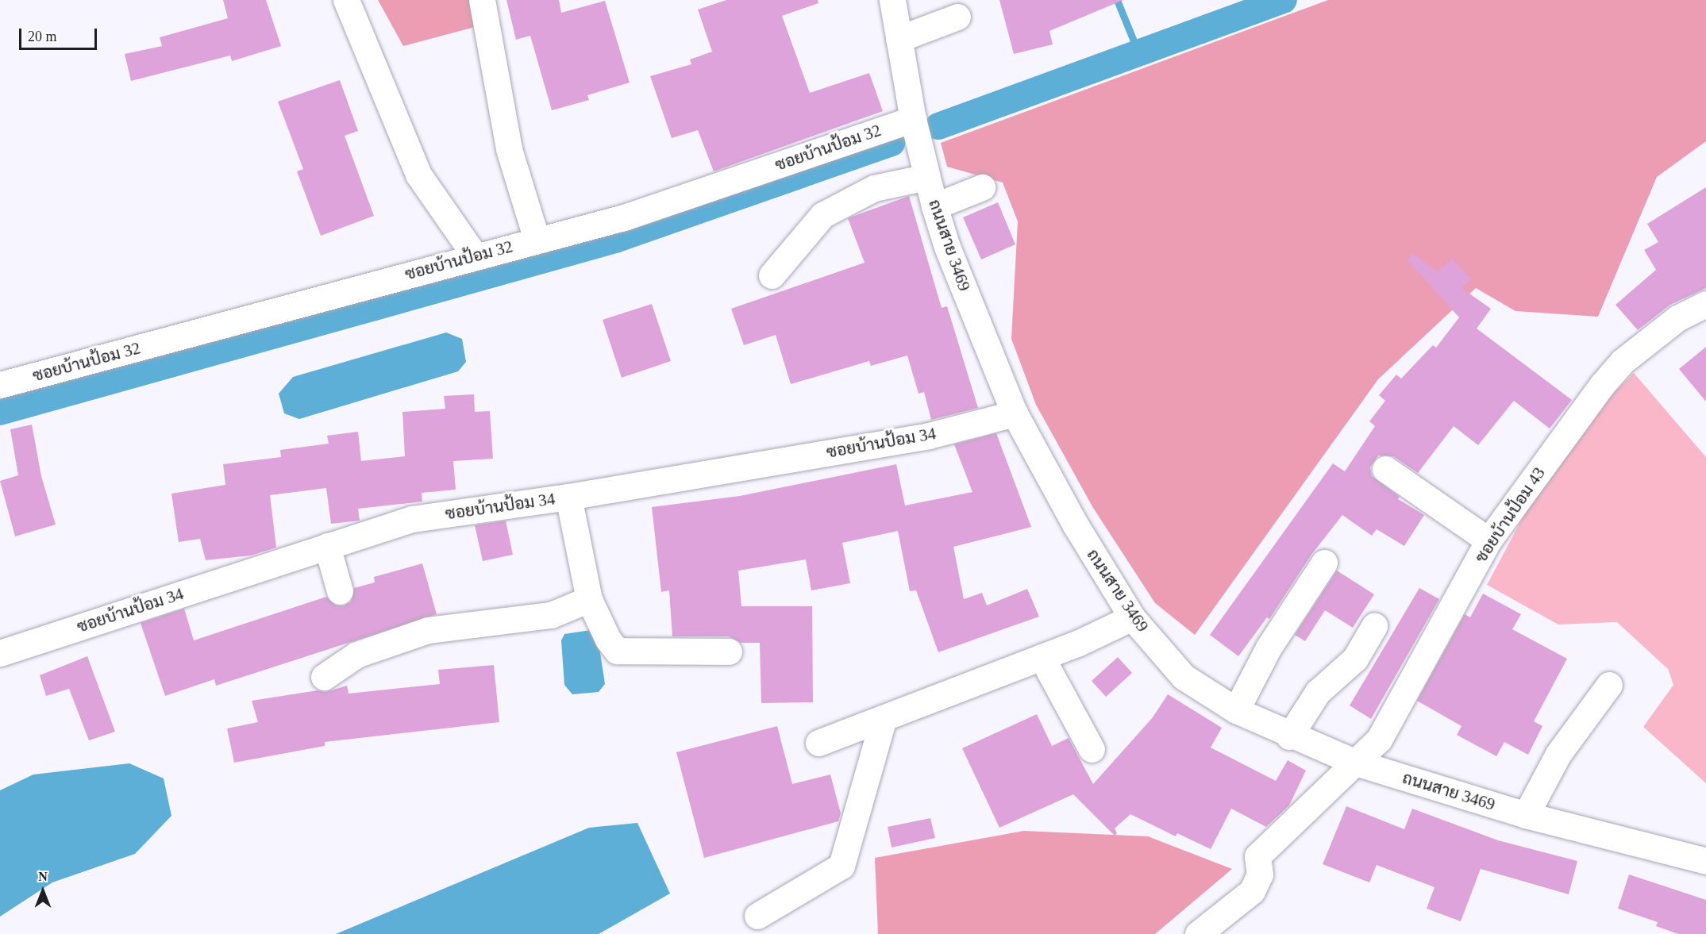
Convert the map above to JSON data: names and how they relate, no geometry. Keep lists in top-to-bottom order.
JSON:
{
  "streets": {
    "street": [
      "ซอยบ้านป้อม 32",
      "ถนนสาย 3469",
      "ซอยบ้านป้อม 34",
      "ซอยบ้านป้อม 43"
    ]
  },
  "crossings": [
    ["ซอยบ้านป้อม 32", "ถนนสาย 3469"],
    ["ถนนสาย 3469", "ซอยบ้านป้อม 34"],
    ["ถนนสาย 3469", "ซอยบ้านป้อม 43"]
  ],
  "scale_bar": "20 m",
  "north": "top"
}
